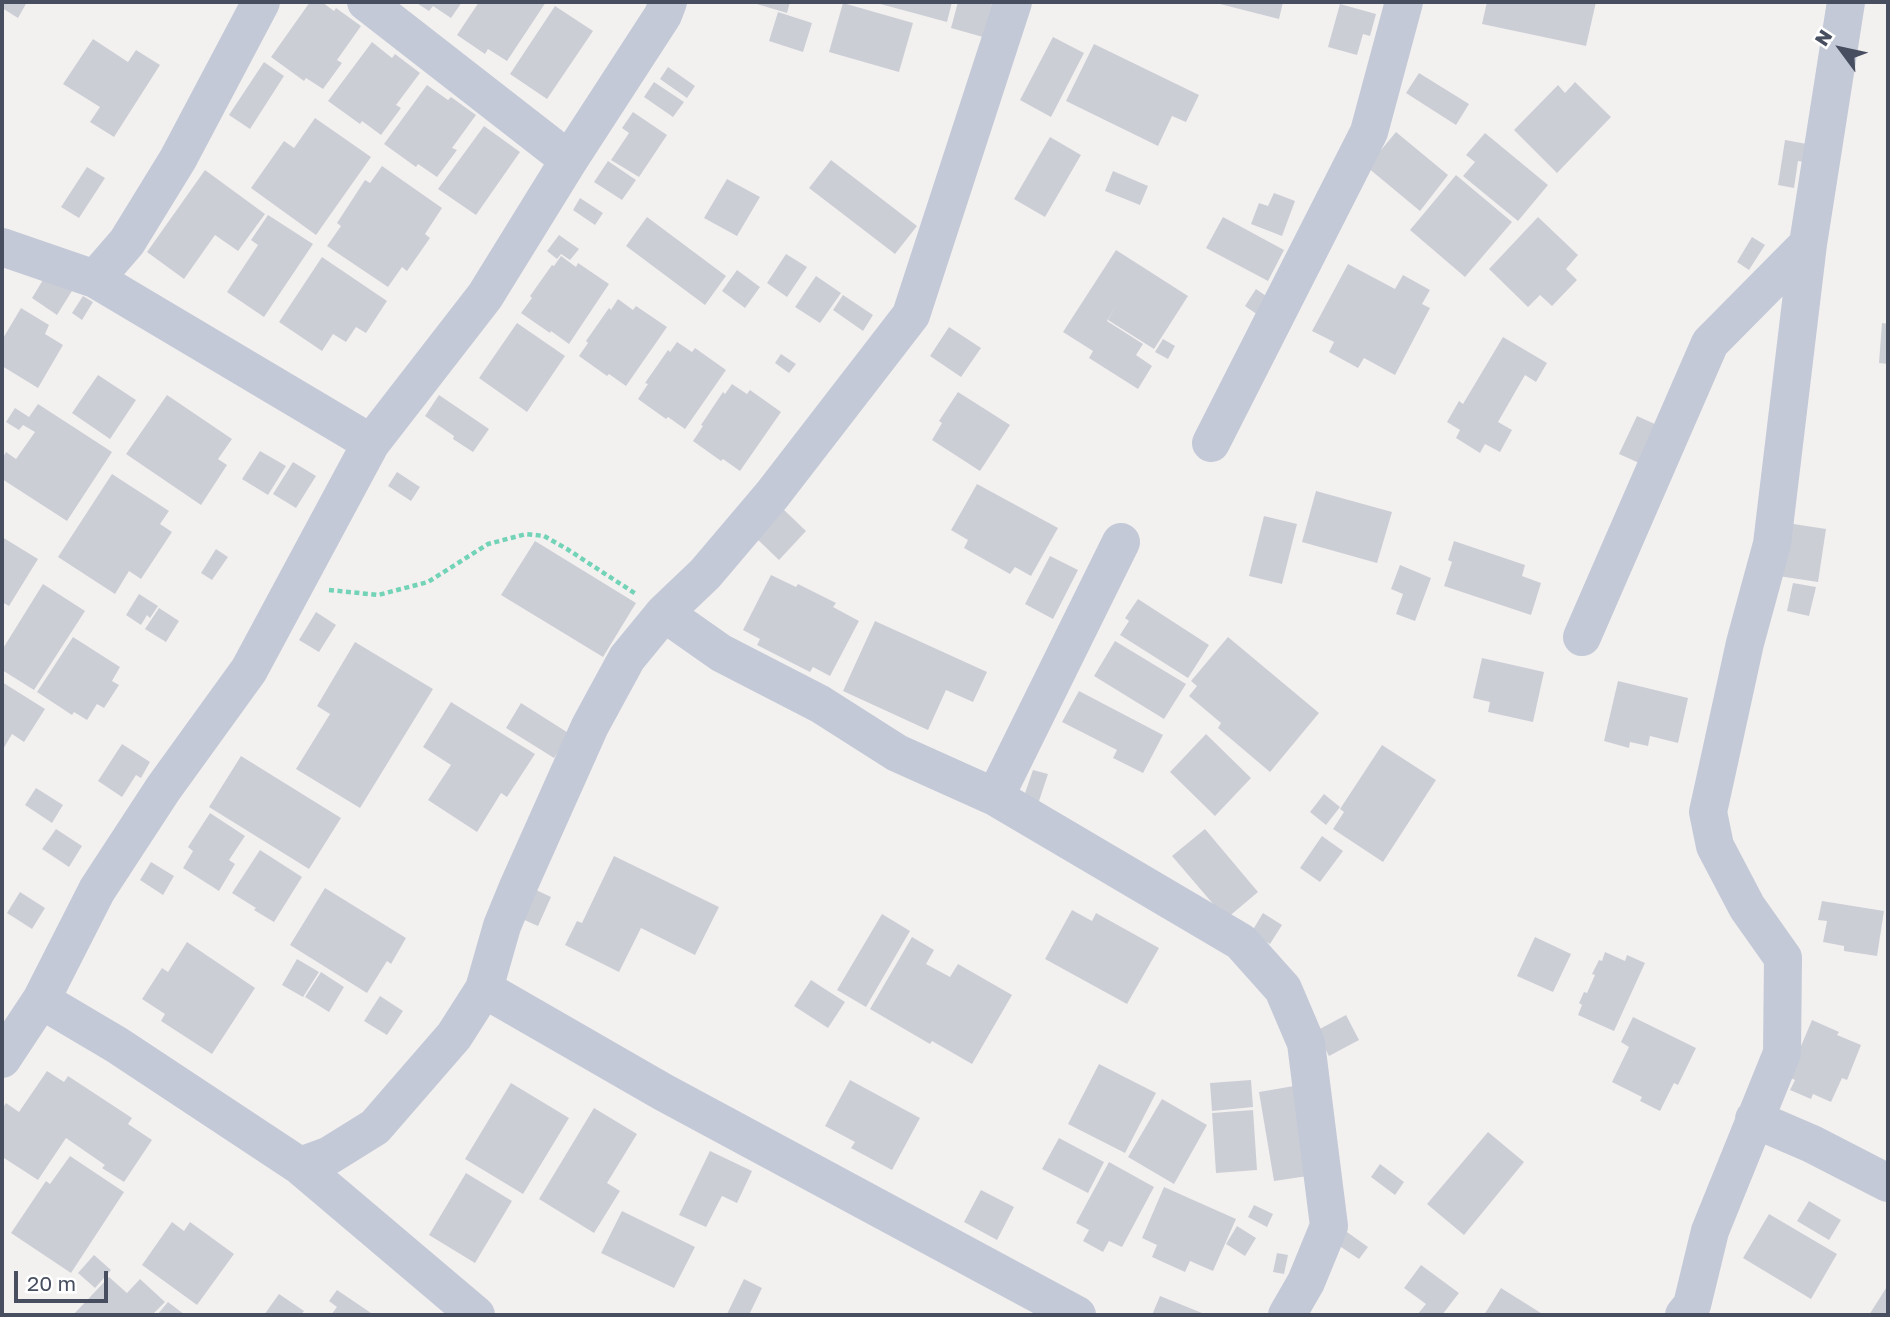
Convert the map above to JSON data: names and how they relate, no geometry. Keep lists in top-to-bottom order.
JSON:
{
  "scale_bar": "20 m",
  "north": "top left"
}
